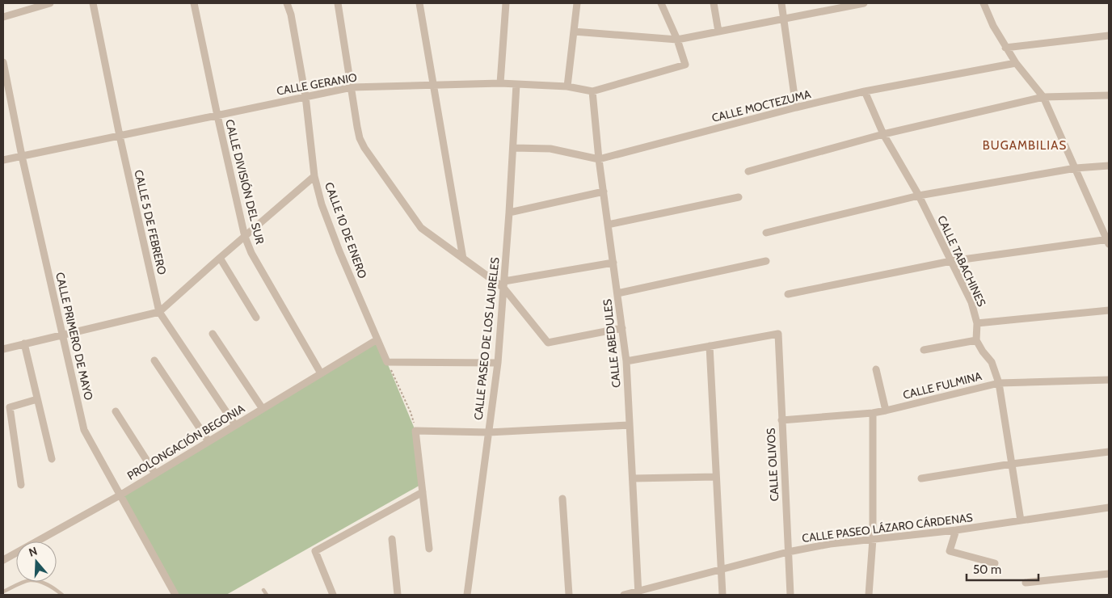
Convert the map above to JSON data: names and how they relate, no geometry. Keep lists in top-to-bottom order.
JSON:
{
  "streets": {
    "street": [
      "CALLE GERANIO",
      "CALLE MOCTEZUMA",
      "CALLE DIVISIÓN DEL SUR",
      "CALLE 5 DE FEBRERO",
      "CALLE 10 DE ENERO",
      "CALLE TABACHINES",
      "CALLE PRIMERO DE MAYO",
      "CALLE PASEO DE LOS LAURELES",
      "CALLE ABEDULES",
      "CALLE FULMINA",
      "PROLONGACIÓN BEGONIA",
      "CALLE OLIVOS",
      "CALLE PASEO LÁZARO CÁRDENAS"
    ]
  },
  "crossings": [
    ["CALLE GERANIO", "CALLE DIVISIÓN DEL SUR"],
    ["CALLE GERANIO", "CALLE 5 DE FEBRERO"],
    ["CALLE GERANIO", "CALLE 10 DE ENERO"],
    ["CALLE GERANIO", "CALLE PRIMERO DE MAYO"],
    ["CALLE GERANIO", "CALLE PASEO DE LOS LAURELES"],
    ["CALLE GERANIO", "CALLE ABEDULES"],
    ["CALLE MOCTEZUMA", "CALLE TABACHINES"],
    ["CALLE MOCTEZUMA", "CALLE PASEO DE LOS LAURELES"],
    ["CALLE MOCTEZUMA", "CALLE ABEDULES"],
    ["CALLE DIVISIÓN DEL SUR", "PROLONGACIÓN BEGONIA"],
    ["CALLE 5 DE FEBRERO", "PROLONGACIÓN BEGONIA"],
    ["CALLE 10 DE ENERO", "PROLONGACIÓN BEGONIA"],
    ["CALLE PRIMERO DE MAYO", "PROLONGACIÓN BEGONIA"],
    ["CALLE ABEDULES", "CALLE PASEO LÁZARO CÁRDENAS"],
    ["CALLE FULMINA", "CALLE OLIVOS"],
    ["CALLE OLIVOS", "CALLE PASEO LÁZARO CÁRDENAS"]
  ],
  "districts": ["BUGAMBILIAS"],
  "scale_bar": "50 m",
  "north": "top"
}
